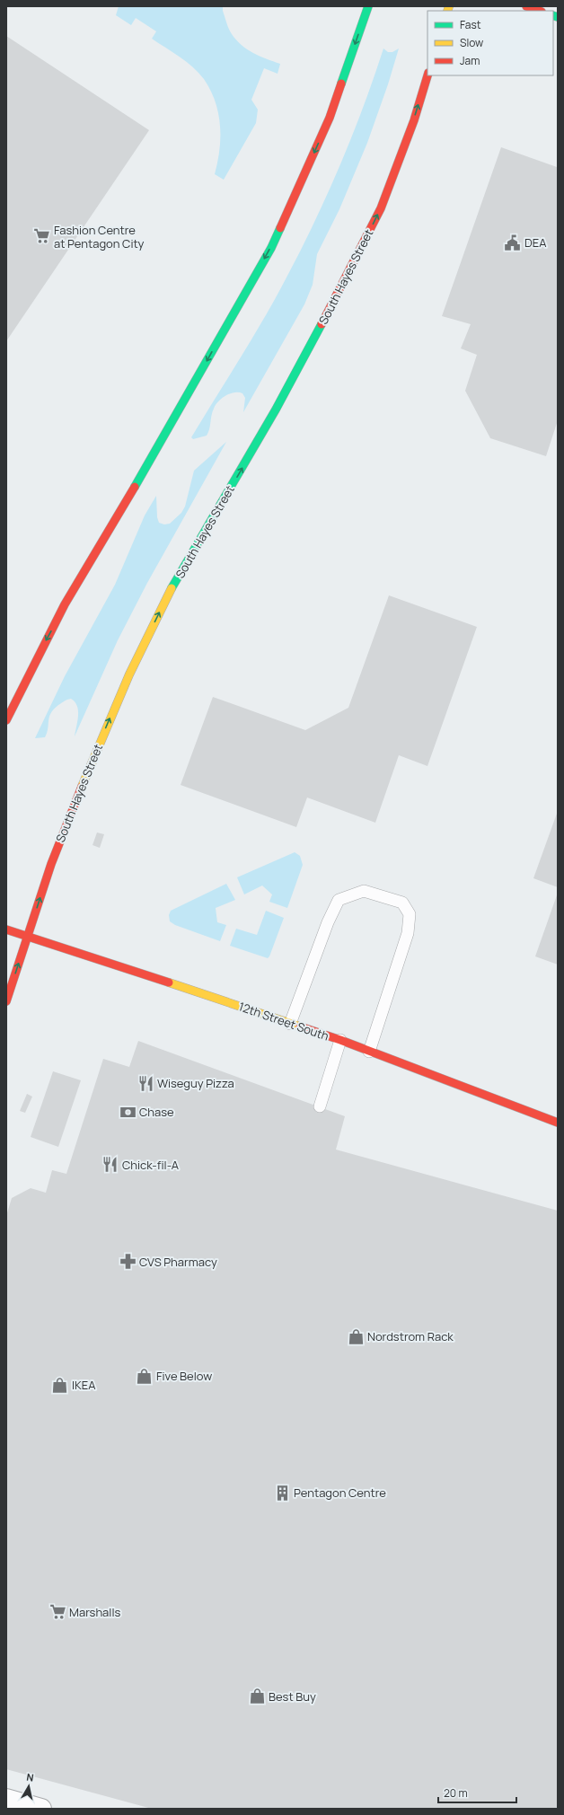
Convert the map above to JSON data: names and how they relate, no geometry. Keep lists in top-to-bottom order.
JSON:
{
  "streets": {
    "main road": ["South Hayes Street", "12th Street South"]
  },
  "crossings": [
    ["South Hayes Street", "12th Street South"]
  ],
  "one_way": ["South Hayes Street"],
  "places": {
    "supermarket": ["Fashion Centre at Pentagon City", "Marshalls"],
    "public building": ["DEA"],
    "restaurant": ["Wiseguy Pizza", "Chick-fil-A"],
    "bank": ["Chase"],
    "pharmacy": ["CVS Pharmacy"],
    "shop": [
      "Nordstrom Rack",
      "Five Below",
      "IKEA",
      "Best Buy"
    ],
    "building": ["Pentagon Centre"]
  },
  "legend": ["Fast", "Slow", "Jam"],
  "scale_bar": "20 m",
  "north": "top"
}
